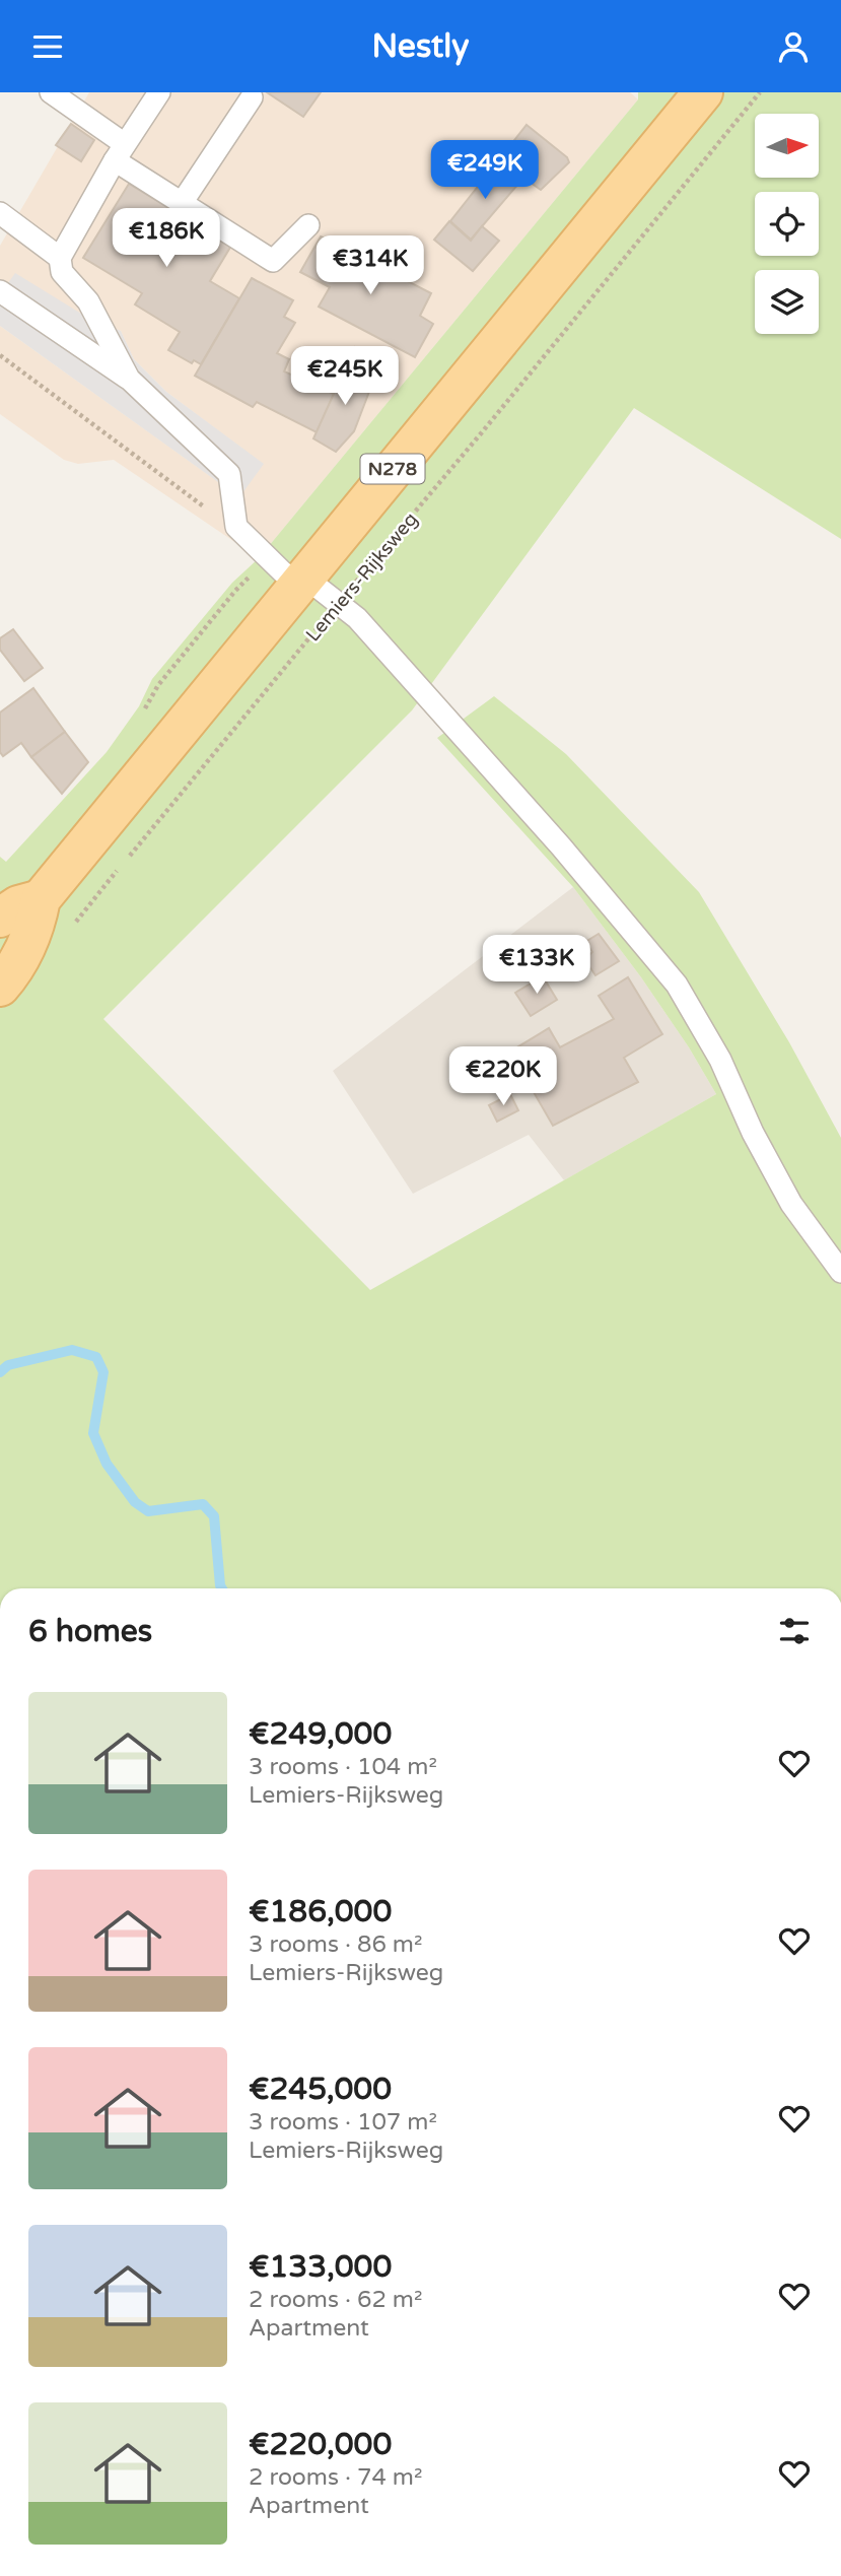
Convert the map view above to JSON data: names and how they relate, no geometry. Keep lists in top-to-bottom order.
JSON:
{
  "streets": {
    "main road": ["N278"],
    "path": ["Lemiers-Rijksweg"]
  },
  "north": "right",
  "page": {
    "header": "Nestly",
    "price": [
      "€249K",
      "€186K",
      "€314K",
      "€245K",
      "€133K",
      "€220K"
    ],
    "heading": "6 homes",
    "list": [
      {
        "name": "€249,000",
        "note": "3 rooms · 104 m² · Lemiers-Rijksweg"
      },
      {
        "name": "€186,000",
        "note": "3 rooms · 86 m² · Lemiers-Rijksweg"
      },
      {
        "name": "€245,000",
        "note": "3 rooms · 107 m² · Lemiers-Rijksweg"
      },
      {
        "name": "€133,000",
        "note": "2 rooms · 62 m² · Apartment"
      },
      {
        "name": "€220,000",
        "note": "2 rooms · 74 m² · Apartment"
      }
    ]
  }
}
